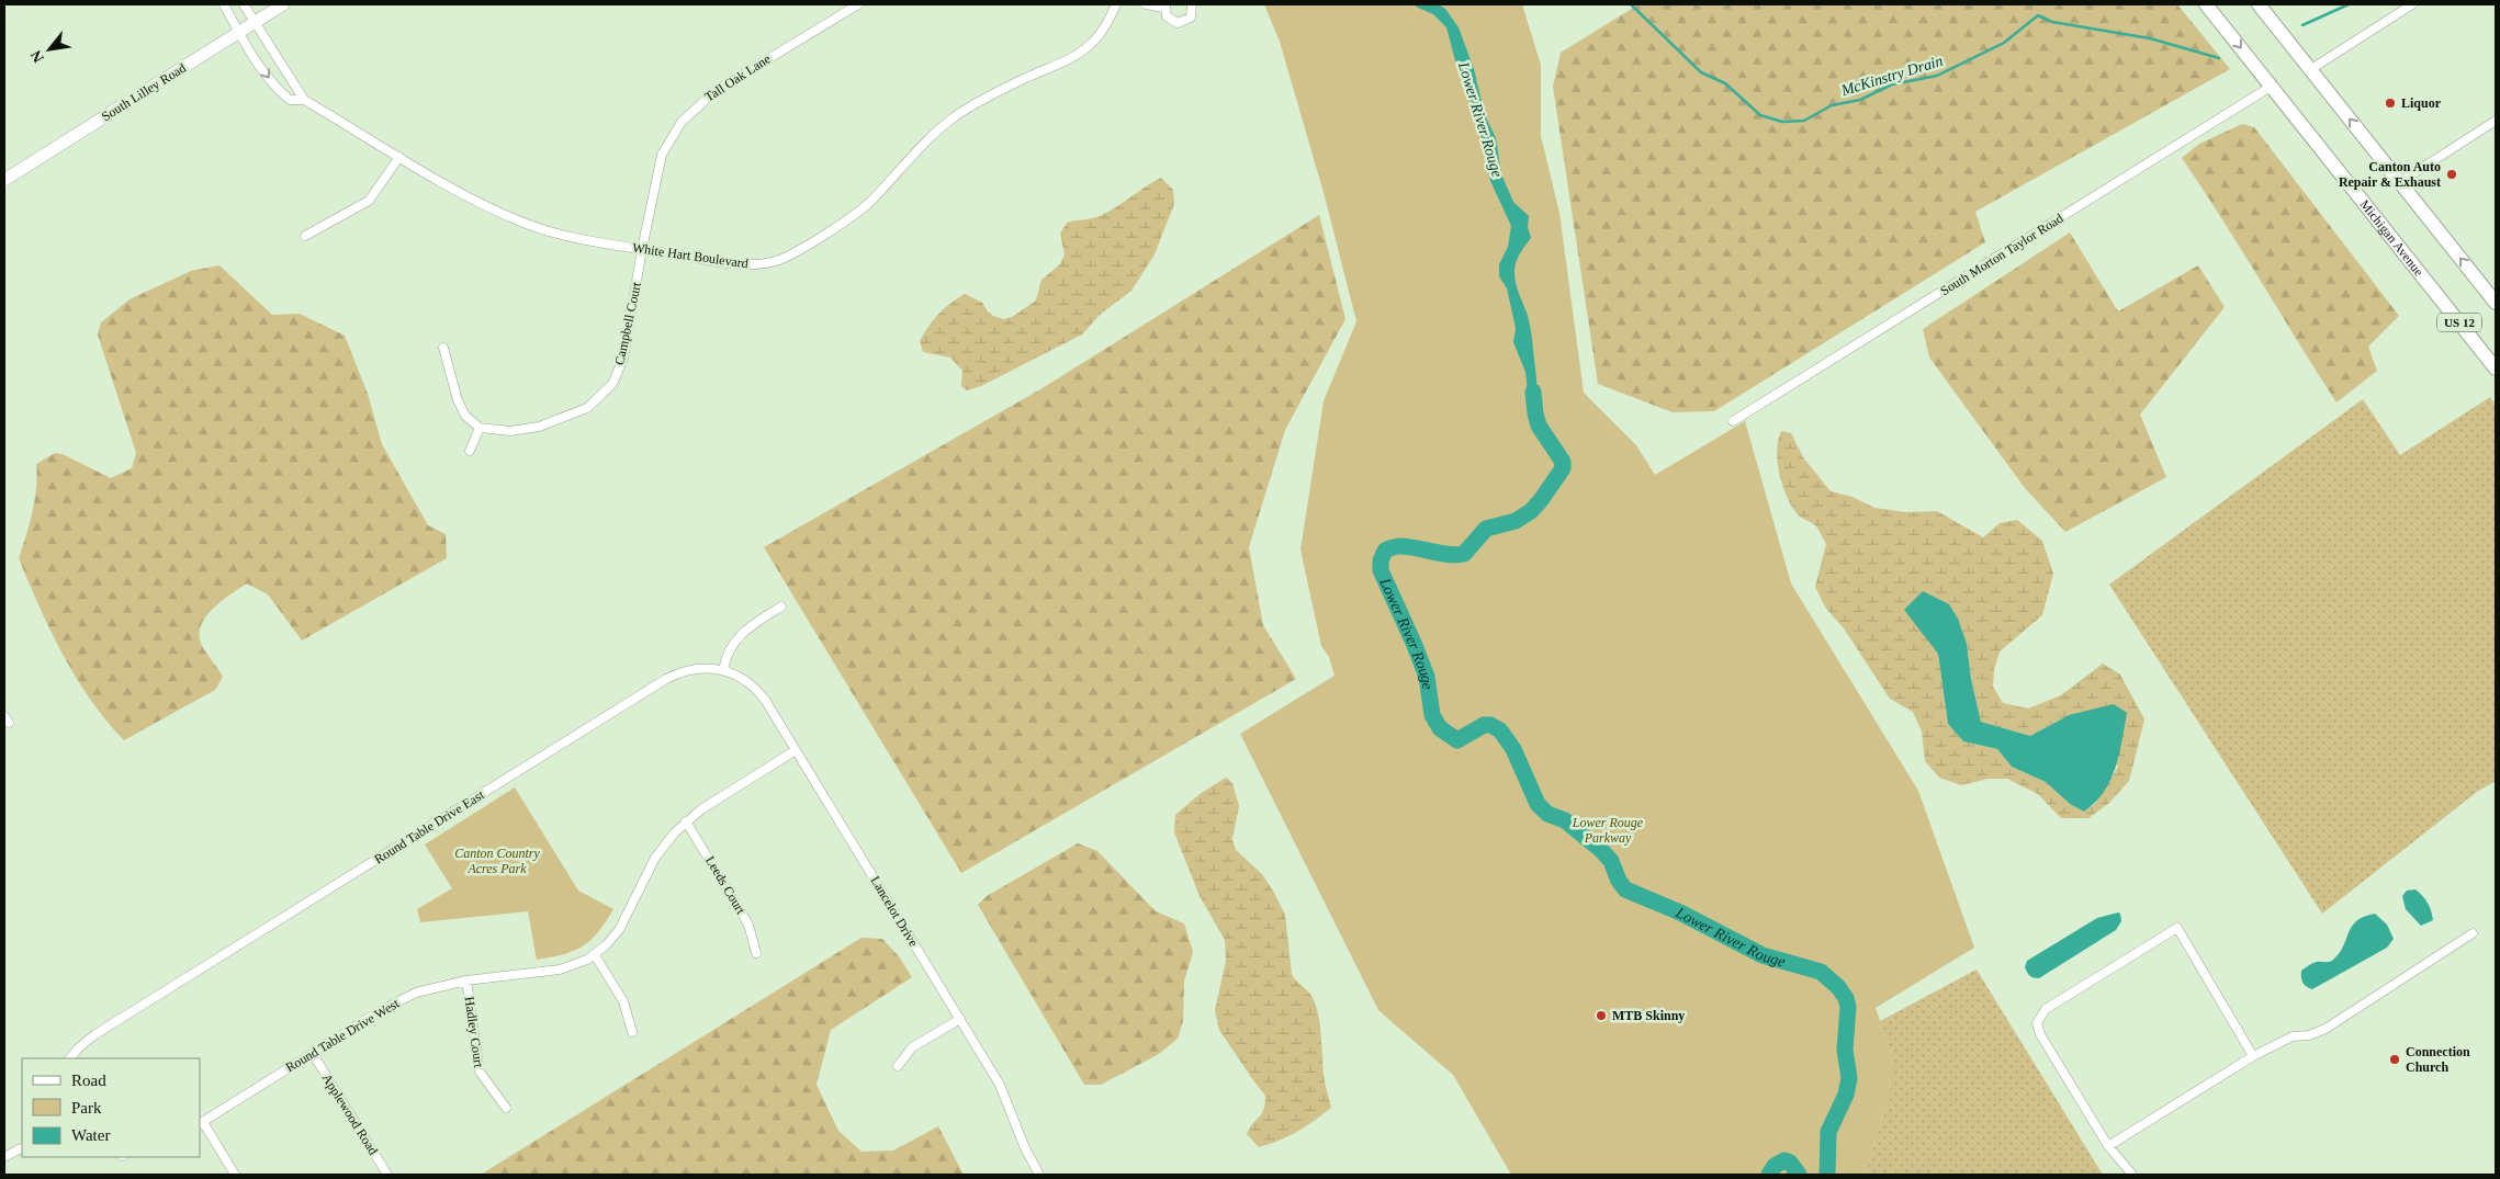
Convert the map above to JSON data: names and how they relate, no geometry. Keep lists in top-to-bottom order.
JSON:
{
  "streets": {
    "main road": ["Michigan Avenue", "US 12"],
    "street": [
      "Tall Oak Lane",
      "South Lilley Road",
      "South Morton Taylor Road",
      "White Hart Boulevard",
      "Campbell Court",
      "Round Table Drive East",
      "Leeds Court",
      "Lancelot Drive",
      "Hadley Court",
      "Round Table Drive West",
      "Applewood Road"
    ]
  },
  "crossings": [
    ["Tall Oak Lane", "White Hart Boulevard"],
    ["Tall Oak Lane", "Campbell Court"],
    ["South Lilley Road", "White Hart Boulevard"],
    ["Michigan Avenue", "South Morton Taylor Road"],
    ["White Hart Boulevard", "Campbell Court"],
    ["Round Table Drive East", "Lancelot Drive"],
    ["Leeds Court", "Round Table Drive West"],
    ["Lancelot Drive", "Round Table Drive West"],
    ["Hadley Court", "Round Table Drive West"],
    ["Round Table Drive West", "Applewood Road"]
  ],
  "water": ["McKinstry Drain", "Lower River Rouge"],
  "parks": ["Lower Rouge Parkway", "Canton Country Acres Park"],
  "places": [
    "Liquor",
    "Canton Auto Repair & Exhaust",
    "MTB Skinny",
    "Connection Church"
  ],
  "legend": ["Road", "Park", "Water"],
  "north": "bottom left"
}
